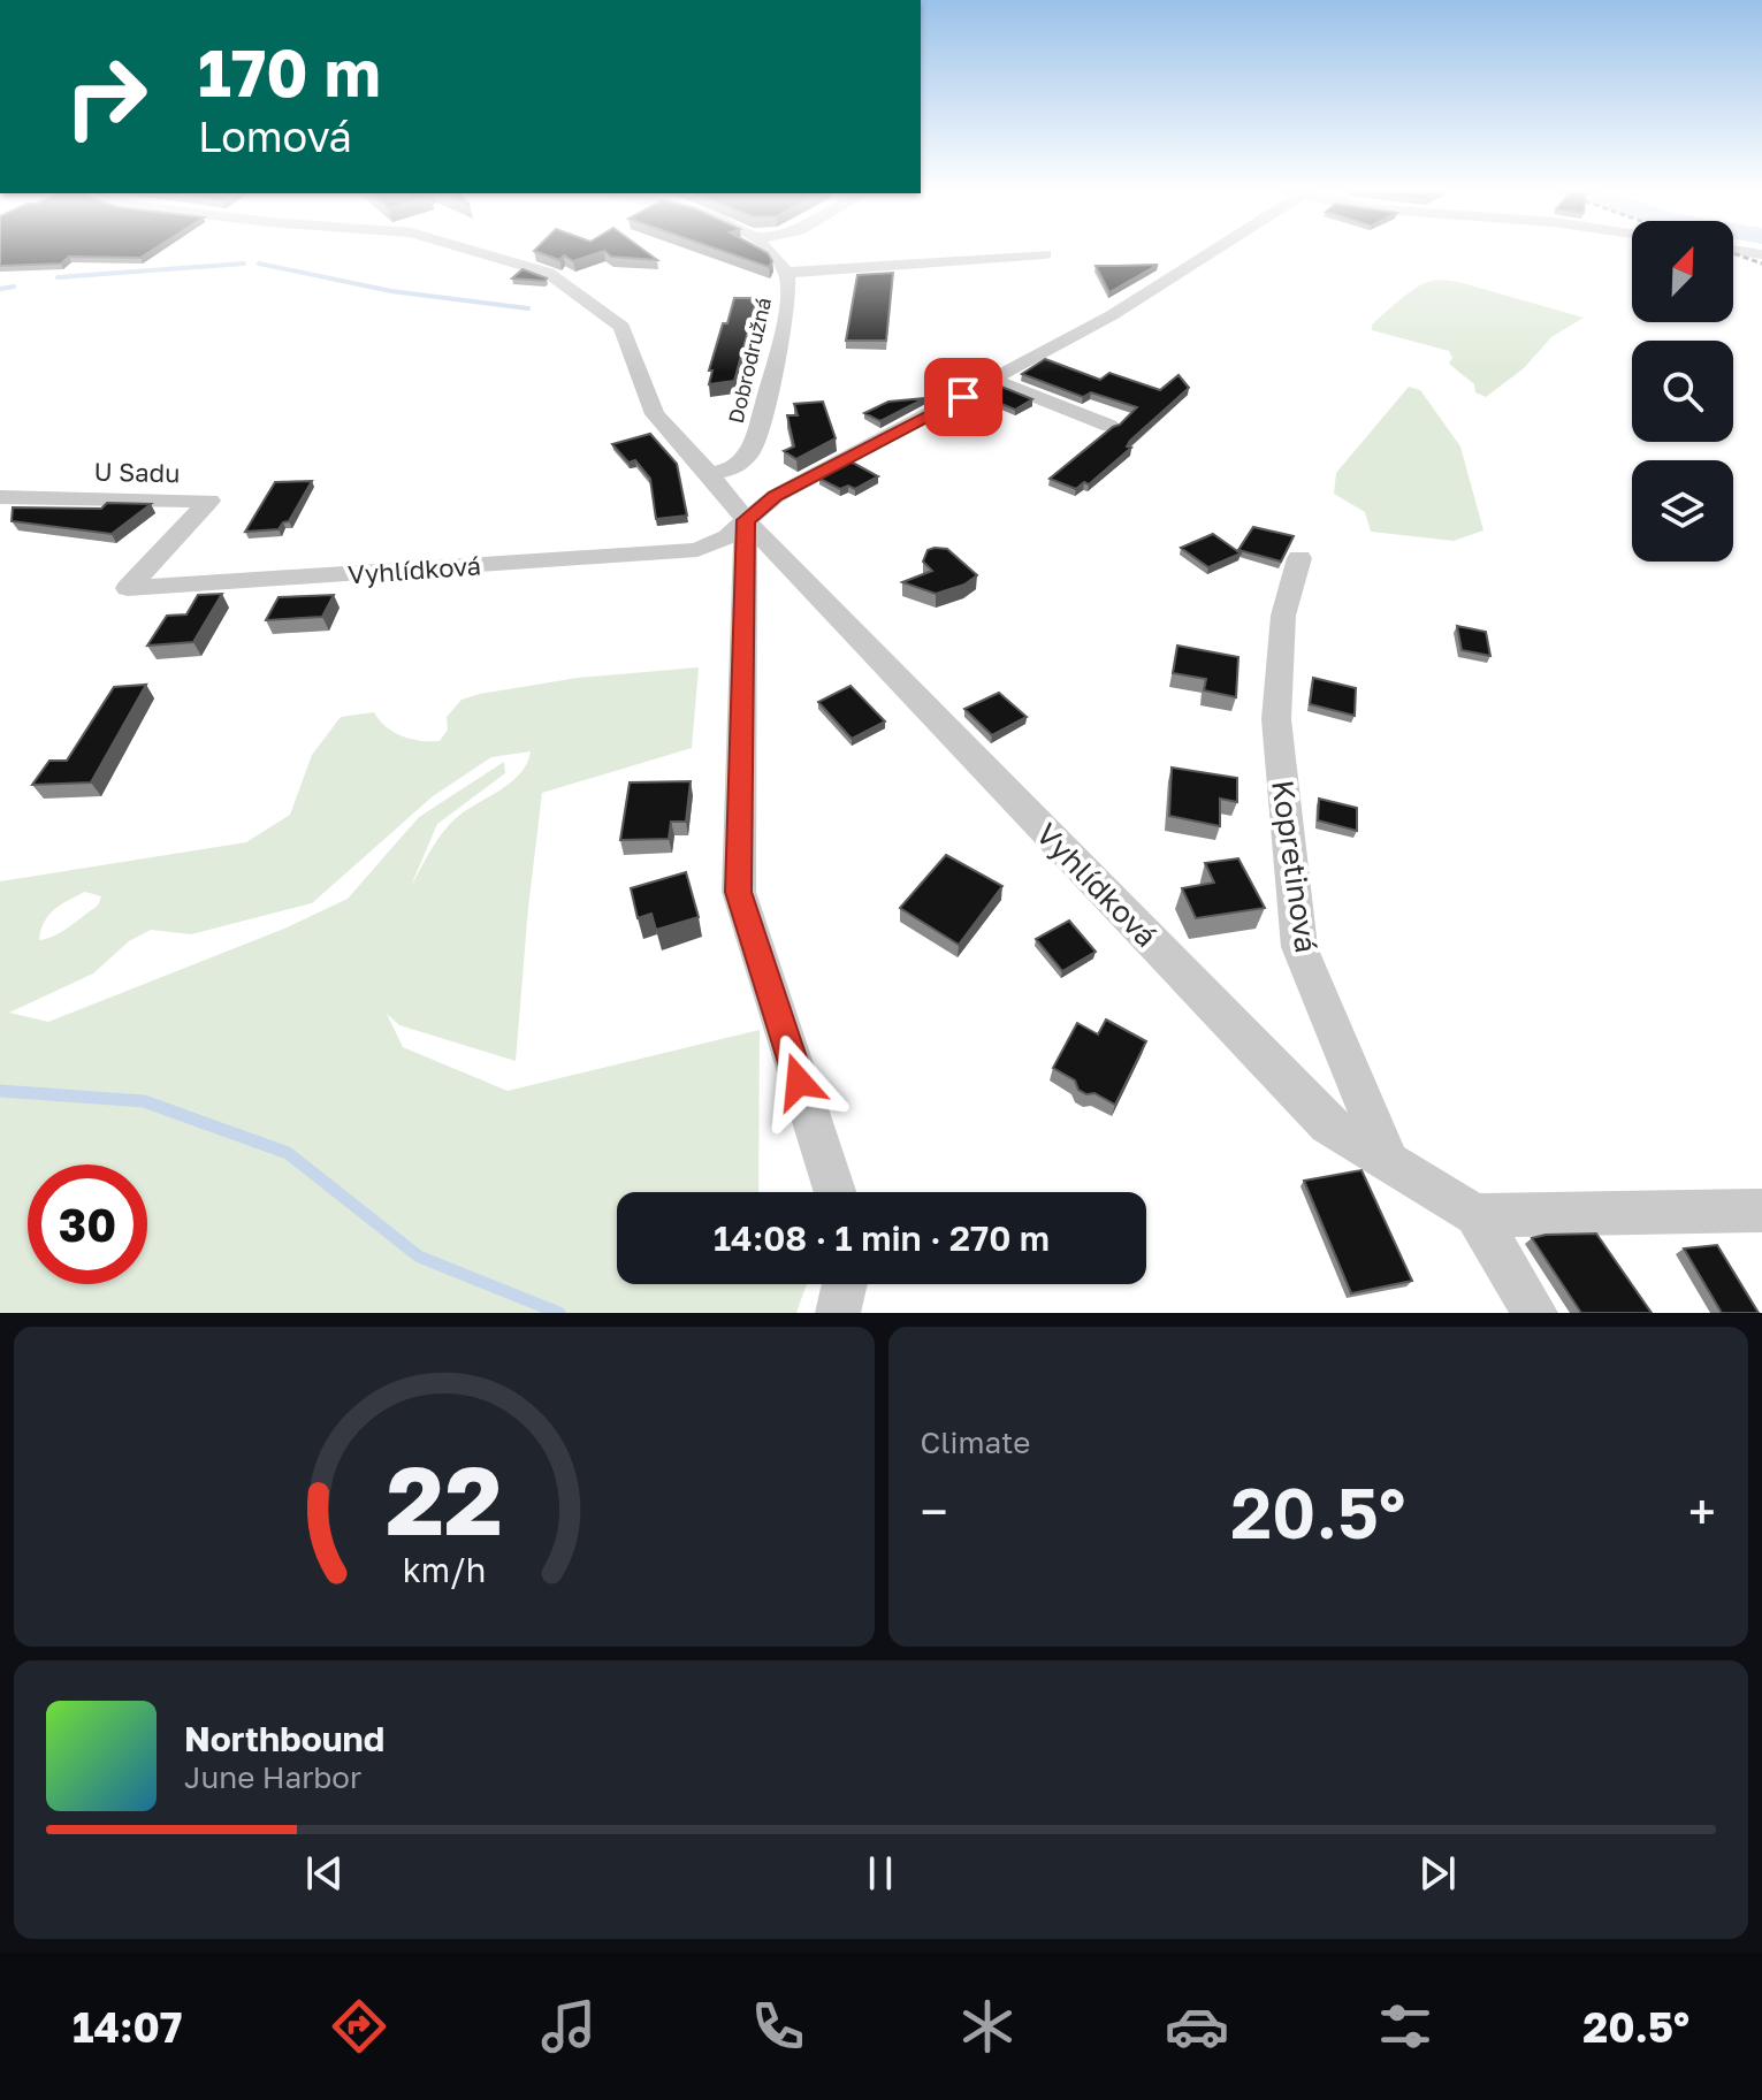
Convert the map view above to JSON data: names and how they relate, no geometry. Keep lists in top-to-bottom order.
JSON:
{
  "streets": {
    "street": [
      "Dobrodružná",
      "U Sadu",
      "Vyhlídková",
      "Kopretinová"
    ]
  },
  "crossings": [
    ["Dobrodružná", "Vyhlídková"],
    ["U Sadu", "Vyhlídková"],
    ["Vyhlídková", "Kopretinová"]
  ],
  "north": "top right",
  "page": {
    "turn": ["170 m", "Lomová"],
    "limit": "30",
    "trip": "14:08 · 1 min · 270 m",
    "tile": "Climate",
    "heat": ["−", "20.5°", "+"],
    "song": ["Northbound", "June Harbor"],
    "tabs": ["14:07", "20.5°"],
    "gauge": ["22", "km/h"]
  }
}
